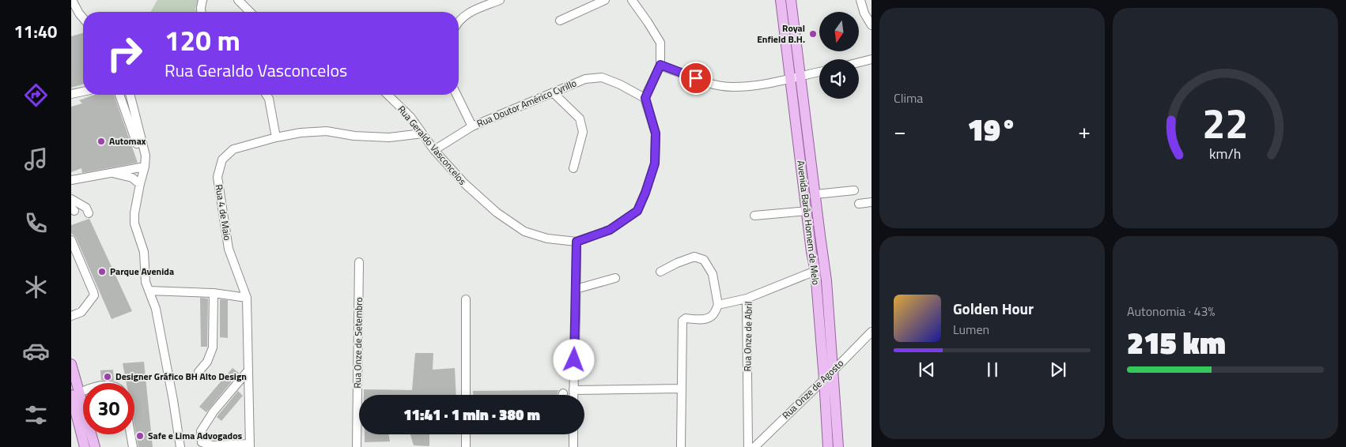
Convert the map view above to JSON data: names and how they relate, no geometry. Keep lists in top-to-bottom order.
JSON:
{
  "streets": {
    "main road": ["Avenida Barão Homem de Melo"],
    "street": [
      "Rua Doutor Américo Cyrillo",
      "Rua Geraldo Vasconcelos",
      "Rua 4 de Maio",
      "Rua Onze de Abril",
      "Rua Onze de Setembro",
      "Rua Onze de Agosto"
    ]
  },
  "crossings": [
    ["Rua Doutor Américo Cyrillo", "Rua Geraldo Vasconcelos"],
    ["Rua Geraldo Vasconcelos", "Rua 4 de Maio"],
    ["Avenida Barão Homem de Melo", "Rua Onze de Abril"],
    ["Avenida Barão Homem de Melo", "Rua Onze de Agosto"]
  ],
  "places": [
    "Royal Enfield B.H.",
    "Automax",
    "Parque Avenida",
    "Designer Gráfico BH Alto Design",
    "Safe e Lima Advogados"
  ],
  "north": "bottom",
  "page": {
    "tabs": "11:40",
    "tile": [
      "Clima",
      ["Autonomia · 43%", "215 km"]
    ],
    "turn": ["120 m", "Rua Geraldo Vasconcelos"],
    "heat": ["−", "19°", "+"],
    "song": ["Golden Hour", "Lumen"],
    "limit": "30",
    "trip": "11:41 · 1 min · 380 m",
    "gauge": ["22", "km/h"]
  }
}
